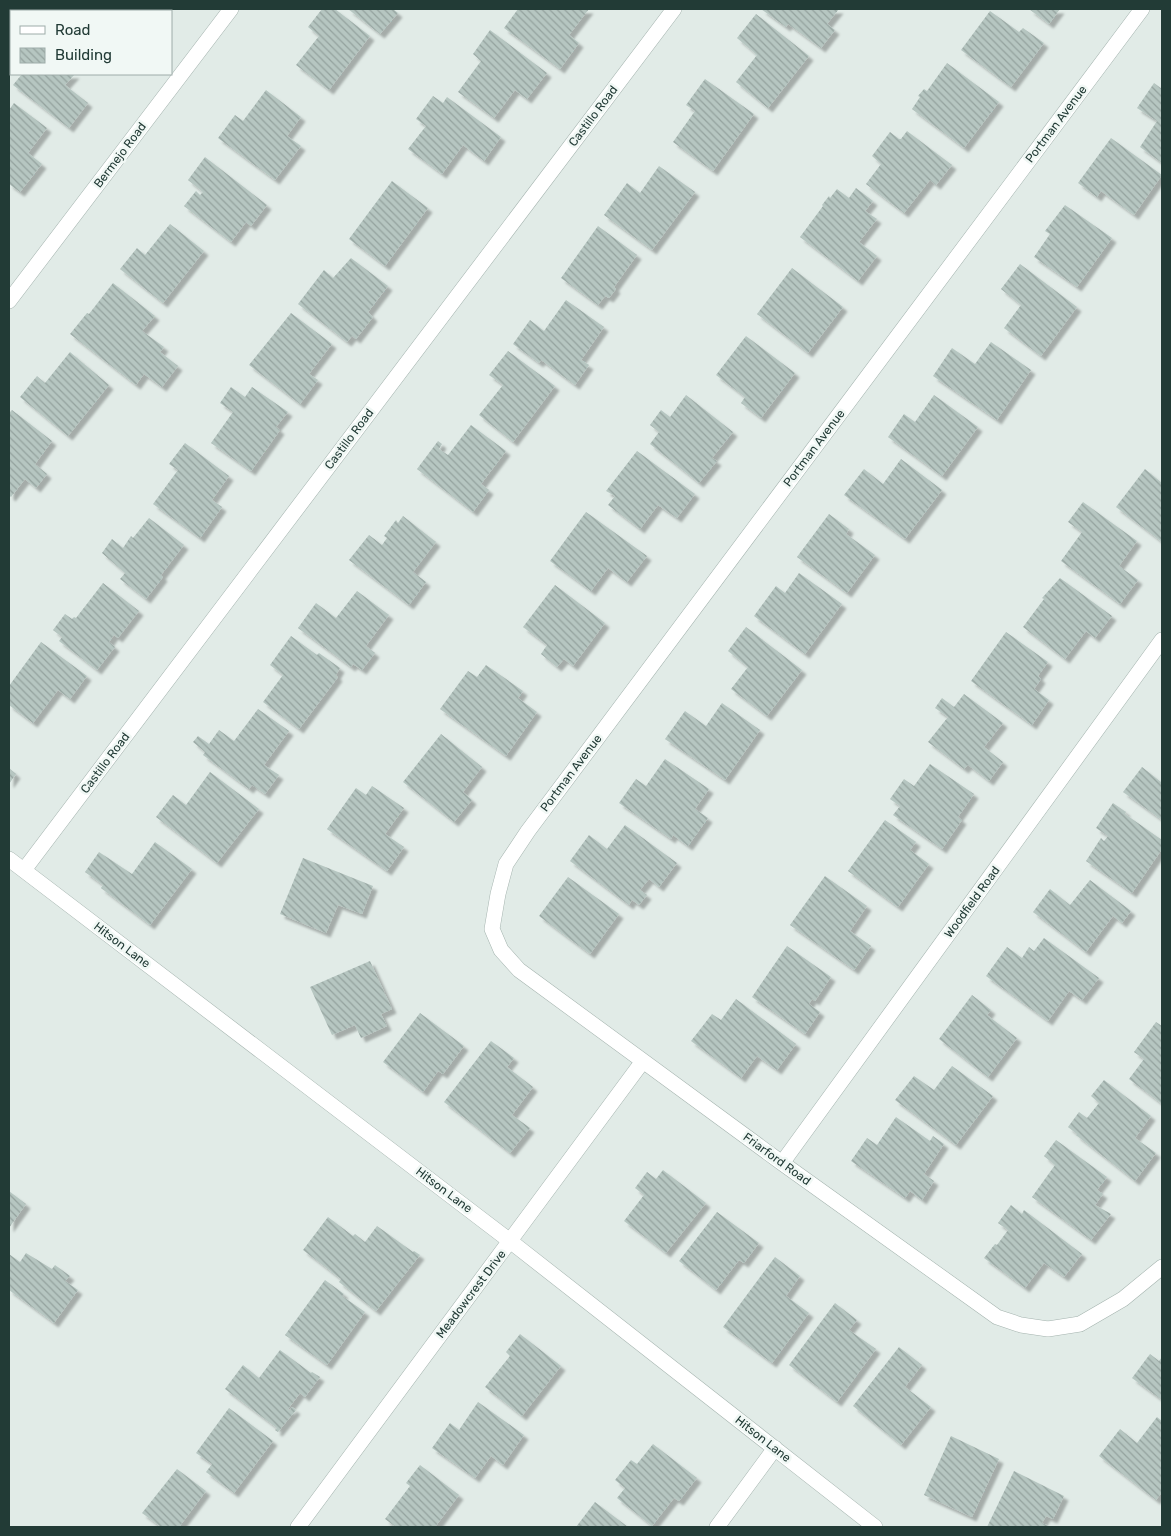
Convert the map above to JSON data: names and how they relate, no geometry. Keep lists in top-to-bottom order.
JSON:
{
  "streets": {
    "street": [
      "Castillo Road",
      "Portman Avenue",
      "Bermejo Road",
      "Woodfield Road",
      "Hitson Lane",
      "Friarford Road",
      "Meadowcrest Drive"
    ]
  },
  "crossings": [
    ["Castillo Road", "Hitson Lane"],
    ["Portman Avenue", "Friarford Road"],
    ["Woodfield Road", "Friarford Road"],
    ["Hitson Lane", "Meadowcrest Drive"],
    ["Friarford Road", "Meadowcrest Drive"]
  ],
  "legend": ["Road", "Building"]
}
